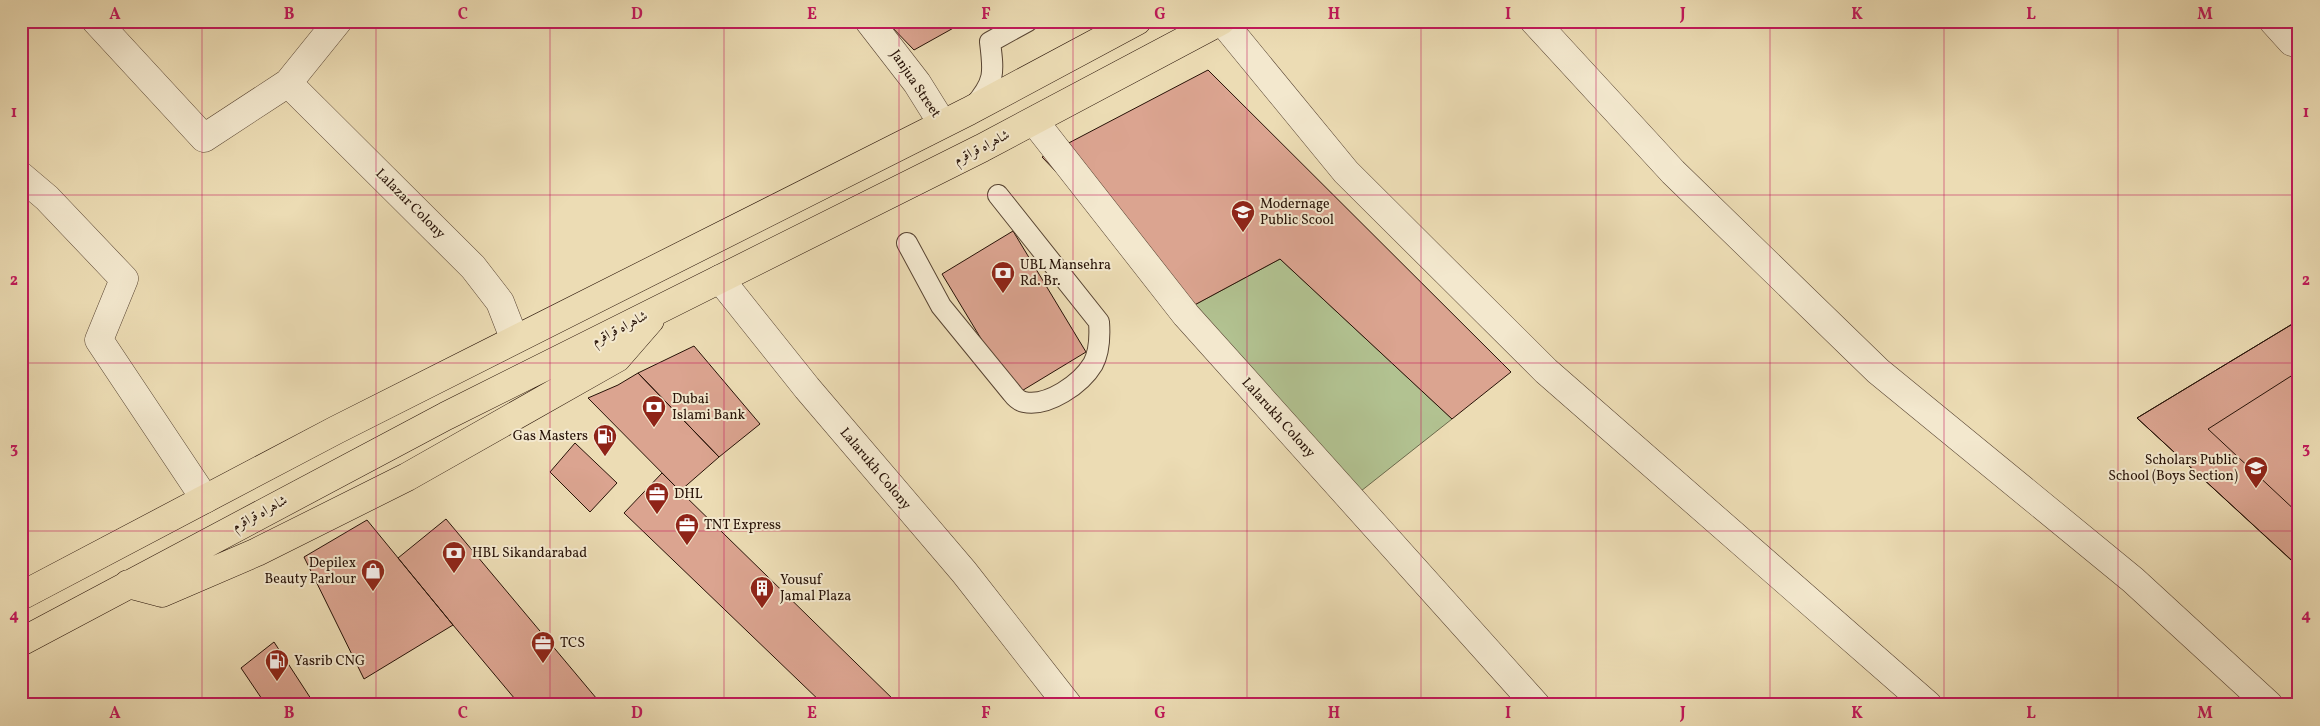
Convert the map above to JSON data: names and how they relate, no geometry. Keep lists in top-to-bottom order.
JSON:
{
  "streets": {
    "highway": ["شاہراہ قراقرم"],
    "street": ["Janjua Street", "Lalazar Colony", "Lalarukh Colony"]
  },
  "crossings": [
    ["شاہراہ قراقرم", "Lalarukh Colony"]
  ],
  "places": {
    "school or university": ["Modernage Public Scool", "Scholars Public School (Boys Section)"],
    "bank": ["UBL Mansehra Rd. Br.", "Dubai Islami Bank", "HBL Sikandarabad"],
    "fuel station": ["Gas Masters", "Yasrib CNG"],
    "office": ["DHL", "TNT Express", "TCS"],
    "shop": ["Depilex Beauty Parlour"],
    "building": ["Yousuf Jamal Plaza"]
  },
  "grid": {
    "columns": [
      "A",
      "B",
      "C",
      "D",
      "E",
      "F",
      "G",
      "H",
      "I",
      "J",
      "K",
      "L",
      "M"
    ],
    "rows": [
      "1",
      "2",
      "3",
      "4"
    ]
  }
}
